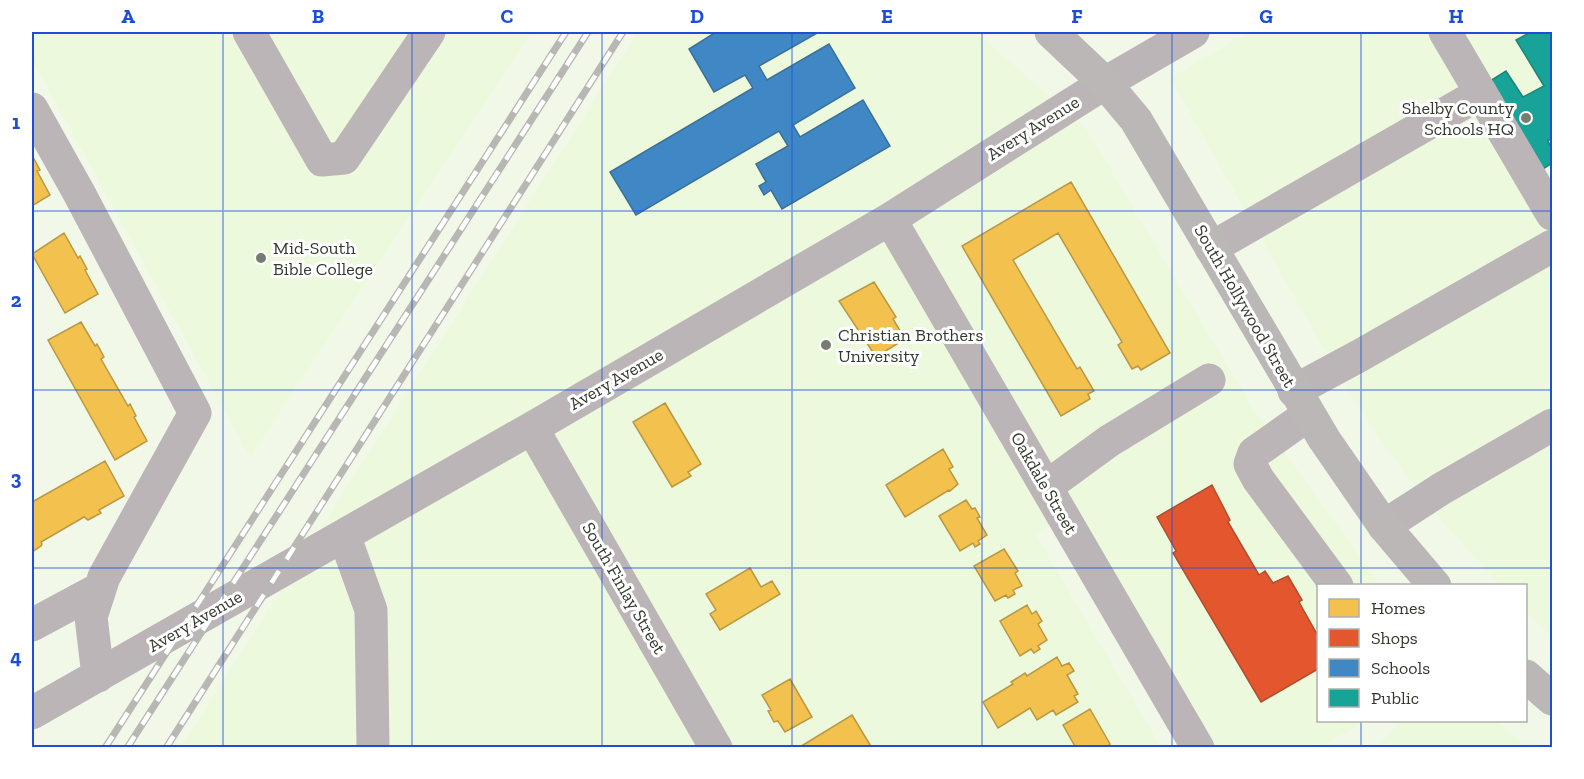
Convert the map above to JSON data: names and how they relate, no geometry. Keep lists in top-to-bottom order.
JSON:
{
  "streets": {
    "main road": ["South Hollywood Street"],
    "street": ["Avery Avenue", "Oakdale Street", "South Finlay Street"]
  },
  "crossings": [
    ["Avery Avenue", "South Hollywood Street"],
    ["Avery Avenue", "Oakdale Street"],
    ["Avery Avenue", "South Finlay Street"]
  ],
  "places": ["Shelby County Schools HQ", "Mid-South Bible College", "Christian Brothers University"],
  "legend": [
    "Homes",
    "Shops",
    "Schools",
    "Public"
  ],
  "grid": {
    "columns": [
      "A",
      "B",
      "C",
      "D",
      "E",
      "F",
      "G",
      "H"
    ],
    "rows": [
      "1",
      "2",
      "3",
      "4"
    ]
  }
}
